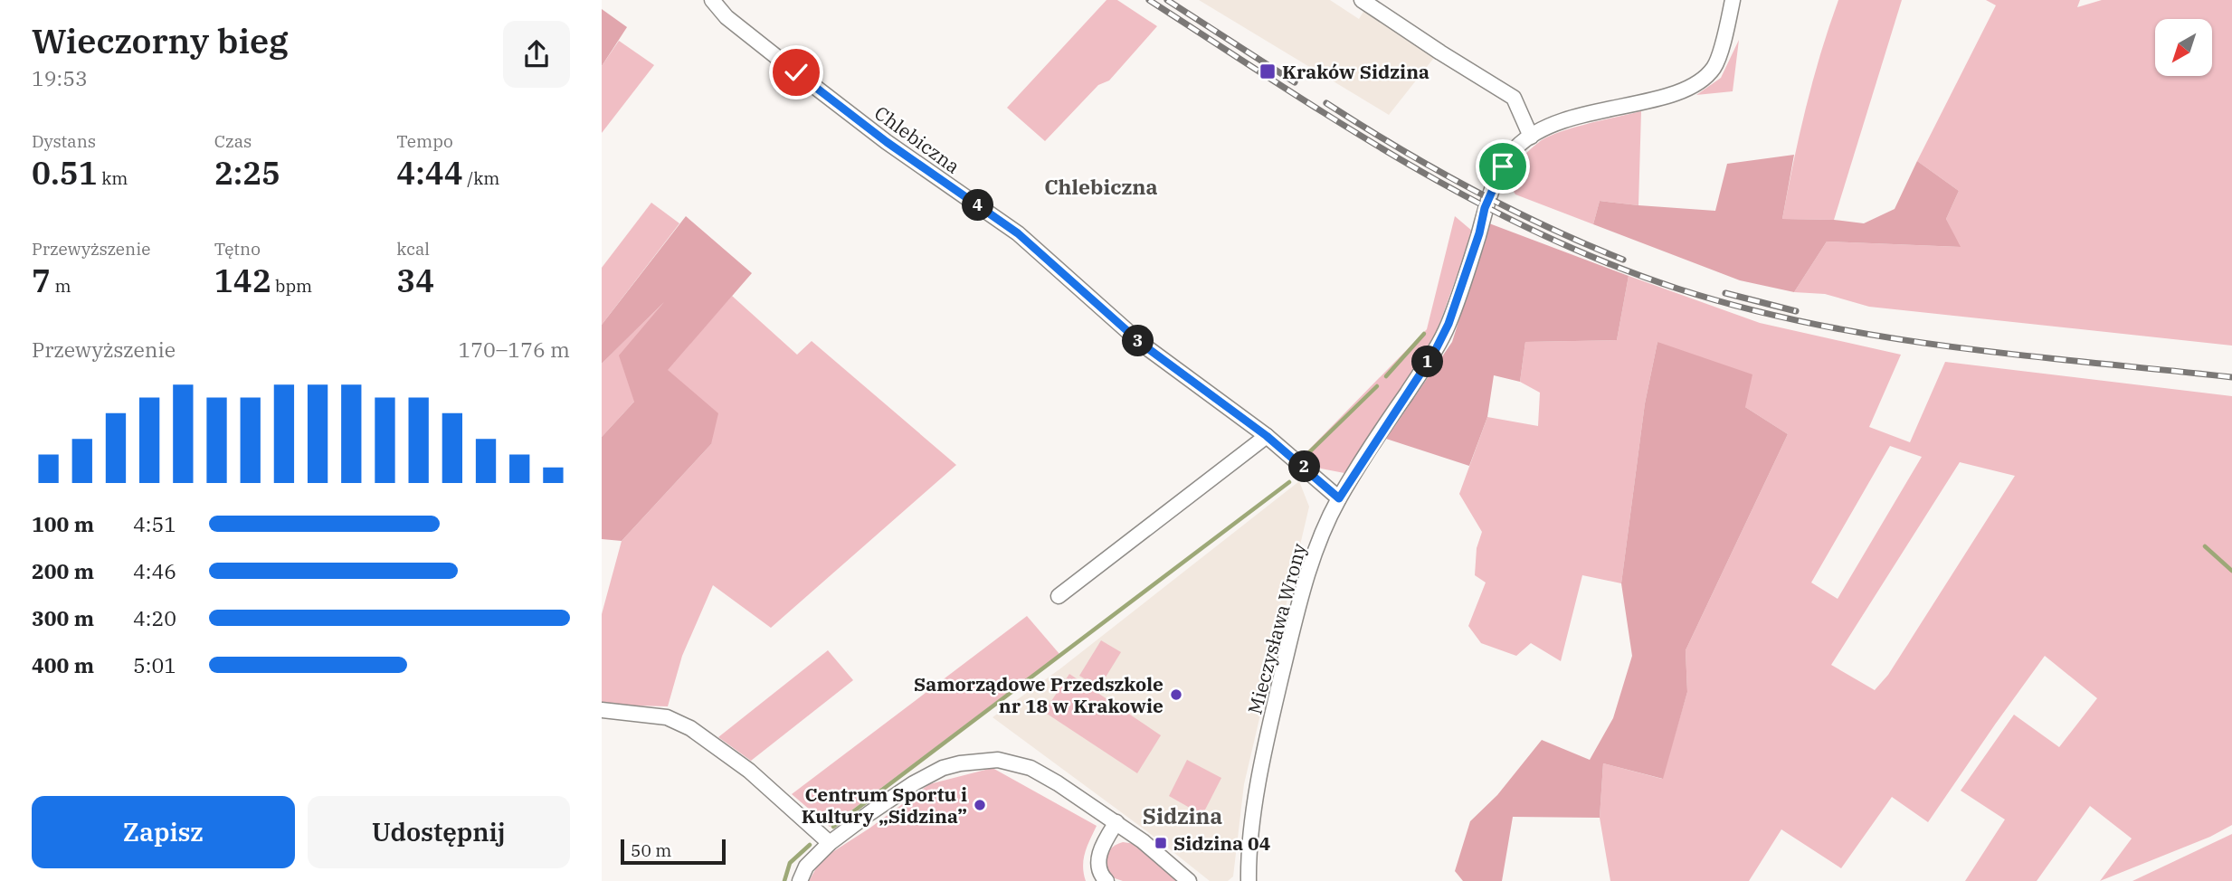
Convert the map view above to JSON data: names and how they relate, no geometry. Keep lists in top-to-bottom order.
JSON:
{
  "streets": {
    "street": ["Chlebiczna", "Mieczysława Wrony"]
  },
  "crossings": [
    ["Chlebiczna", "Mieczysława Wrony"]
  ],
  "districts": ["Chlebiczna", "Sidzina"],
  "places": {
    "transit": ["Kraków Sidzina", "Sidzina 04"],
    "other": ["Samorządowe Przedszkole nr 18 w Krakowie", "Centrum Sportu i Kultury „Sidzina”"]
  },
  "scale_bar": "50 m",
  "north": "bottom left",
  "page": {
    "heading": ["Wieczorny bieg", "19:53"],
    "stats": [
      ["Dystans", "0.51 km"],
      ["Czas", "2:25"],
      ["Tempo", "4:44 /km"],
      ["Przewyższenie", "7 m"],
      ["Tętno", "142 bpm"],
      ["kcal", "34"]
    ],
    "pins": [
      "4",
      "3",
      "1",
      "2"
    ],
    "chart": ["Przewyższenie", "170–176 m"],
    "list": [
      {
        "name": "100 m",
        "note": "4:51"
      },
      {
        "name": "200 m",
        "note": "4:46"
      },
      {
        "name": "300 m",
        "note": "4:20"
      },
      {
        "name": "400 m",
        "note": "5:01"
      }
    ],
    "buttons": ["Zapisz", "Udostępnij"],
    "scale": "50 m"
  }
}
